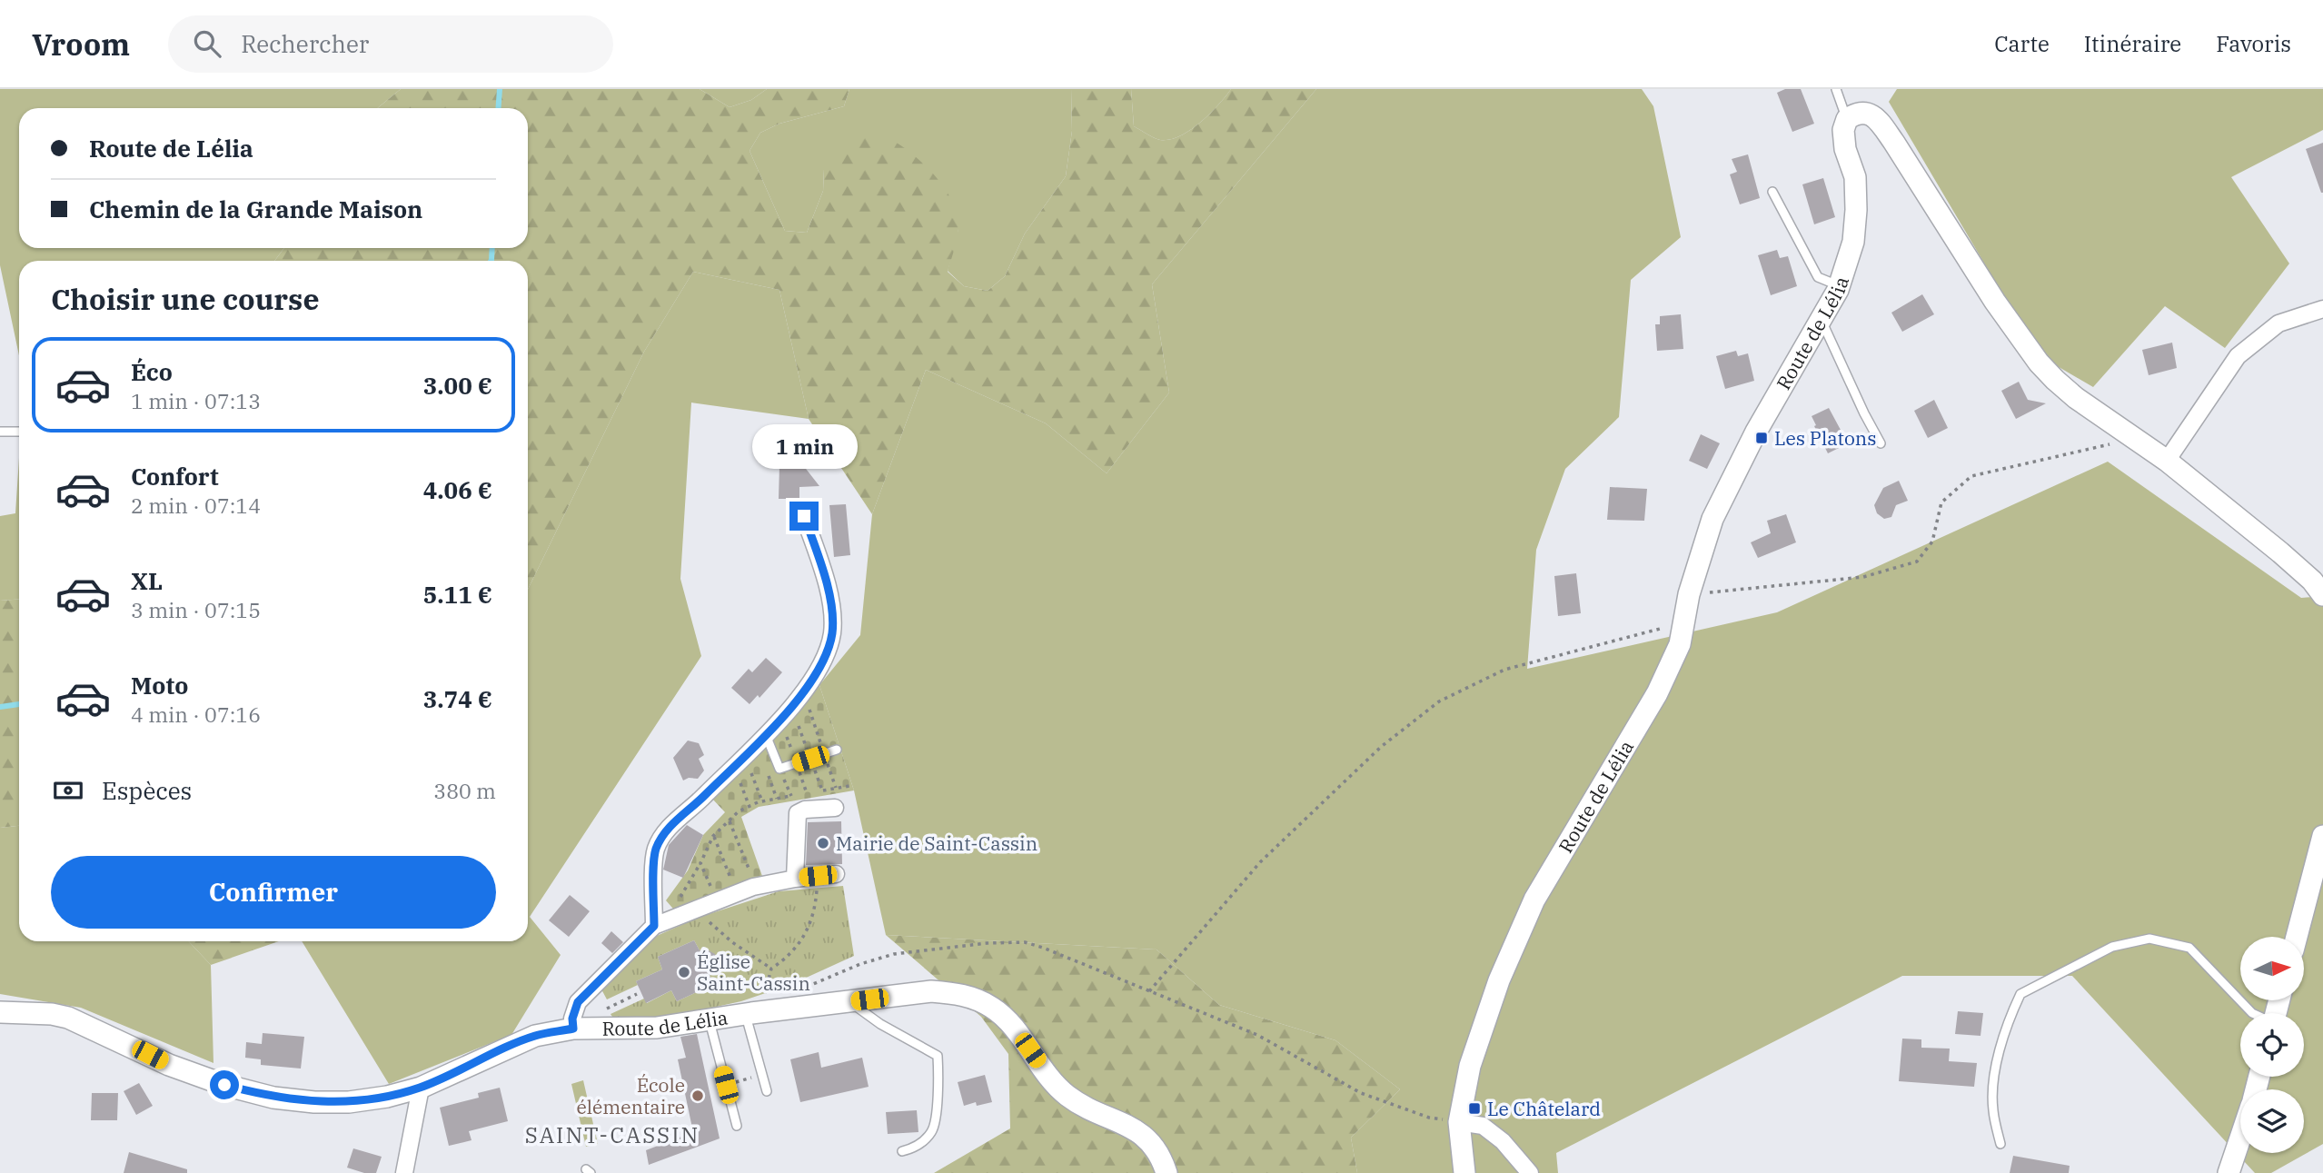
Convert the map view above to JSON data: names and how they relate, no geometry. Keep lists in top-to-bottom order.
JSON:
{
  "streets": {
    "street": ["Route de Lélia"]
  },
  "districts": ["SAINT-CASSIN"],
  "places": {
    "transit": ["Les Platons", "Le Châtelard"],
    "other": ["Mairie de Saint-Cassin", "Église Saint-Cassin", "École élémentaire"]
  },
  "north": "right",
  "page": {
    "header": "Vroom",
    "search": "Rechercher",
    "nav": ["Carte", "Itinéraire", "Favoris"],
    "banner": ["Route de Lélia", "Chemin de la Grande Maison"],
    "heading": "Choisir une course",
    "list": [
      {
        "name": "Éco",
        "note": "1 min · 07:13",
        "value": "3.00 €"
      },
      {
        "name": "Confort",
        "note": "2 min · 07:14",
        "value": "4.06 €"
      },
      {
        "name": "XL",
        "note": "3 min · 07:15",
        "value": "5.11 €"
      },
      {
        "name": "Moto",
        "note": "4 min · 07:16",
        "value": "3.74 €"
      }
    ],
    "bubble": "1 min",
    "pay": ["Espèces", "380 m"],
    "buttons": "Confirmer"
  }
}
